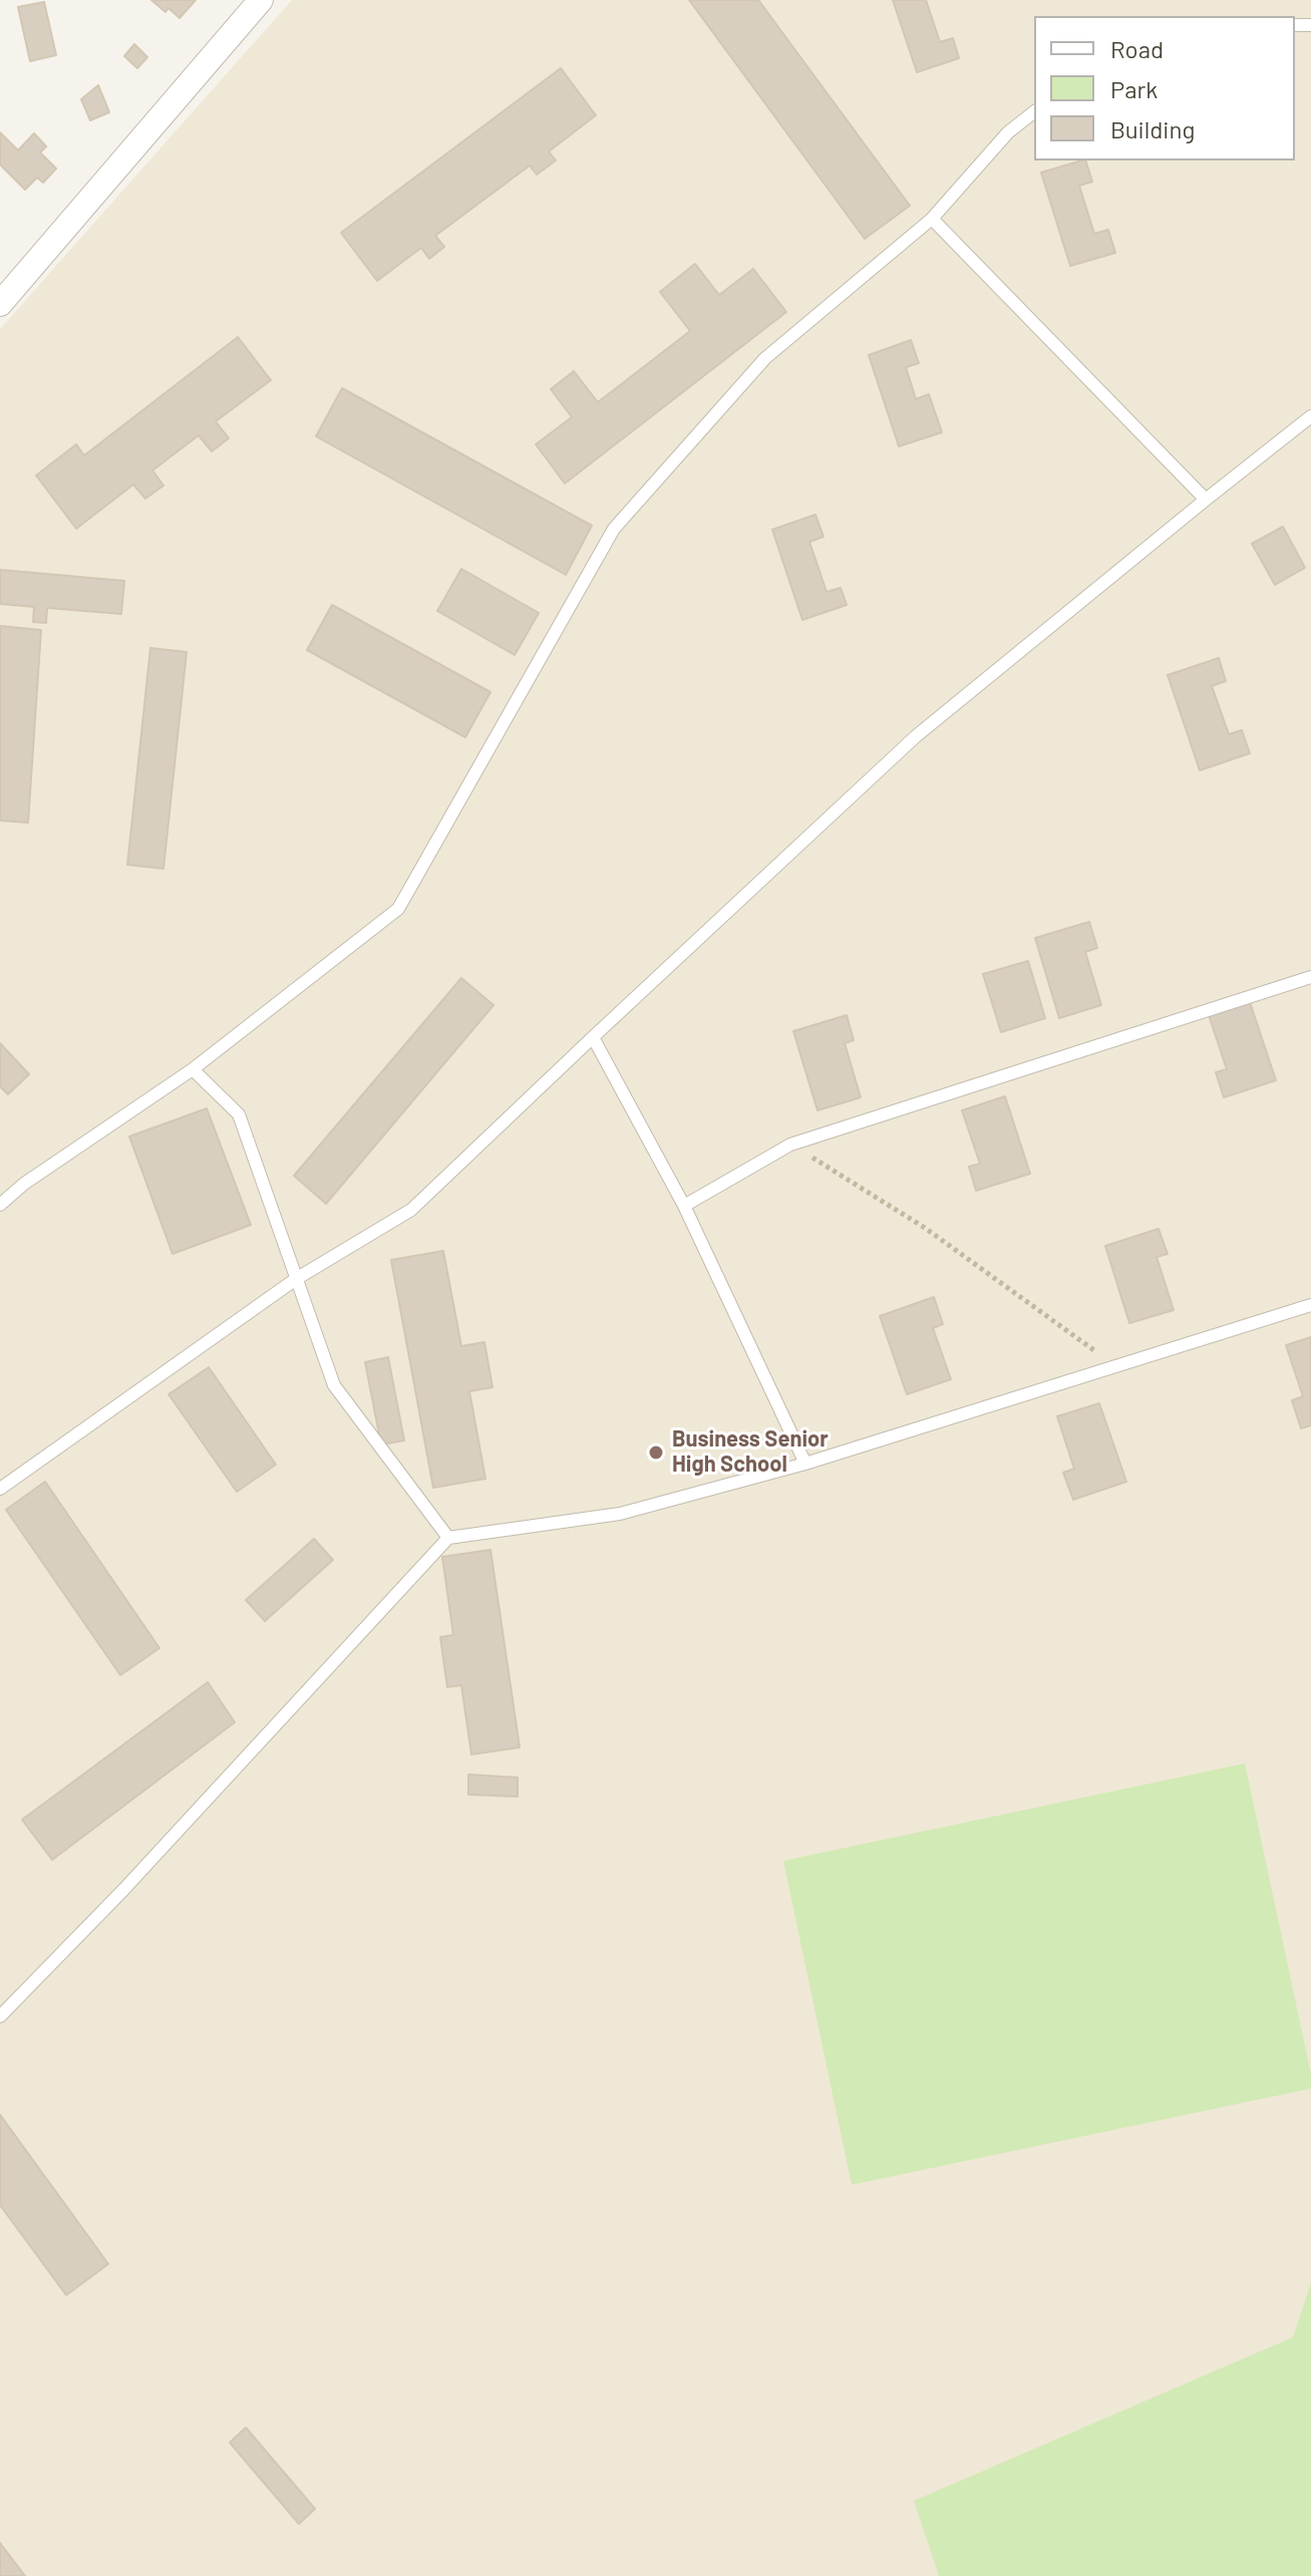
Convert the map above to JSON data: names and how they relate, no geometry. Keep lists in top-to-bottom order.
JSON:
{
  "places": ["Business Senior High School"],
  "legend": ["Road", "Park", "Building"]
}
